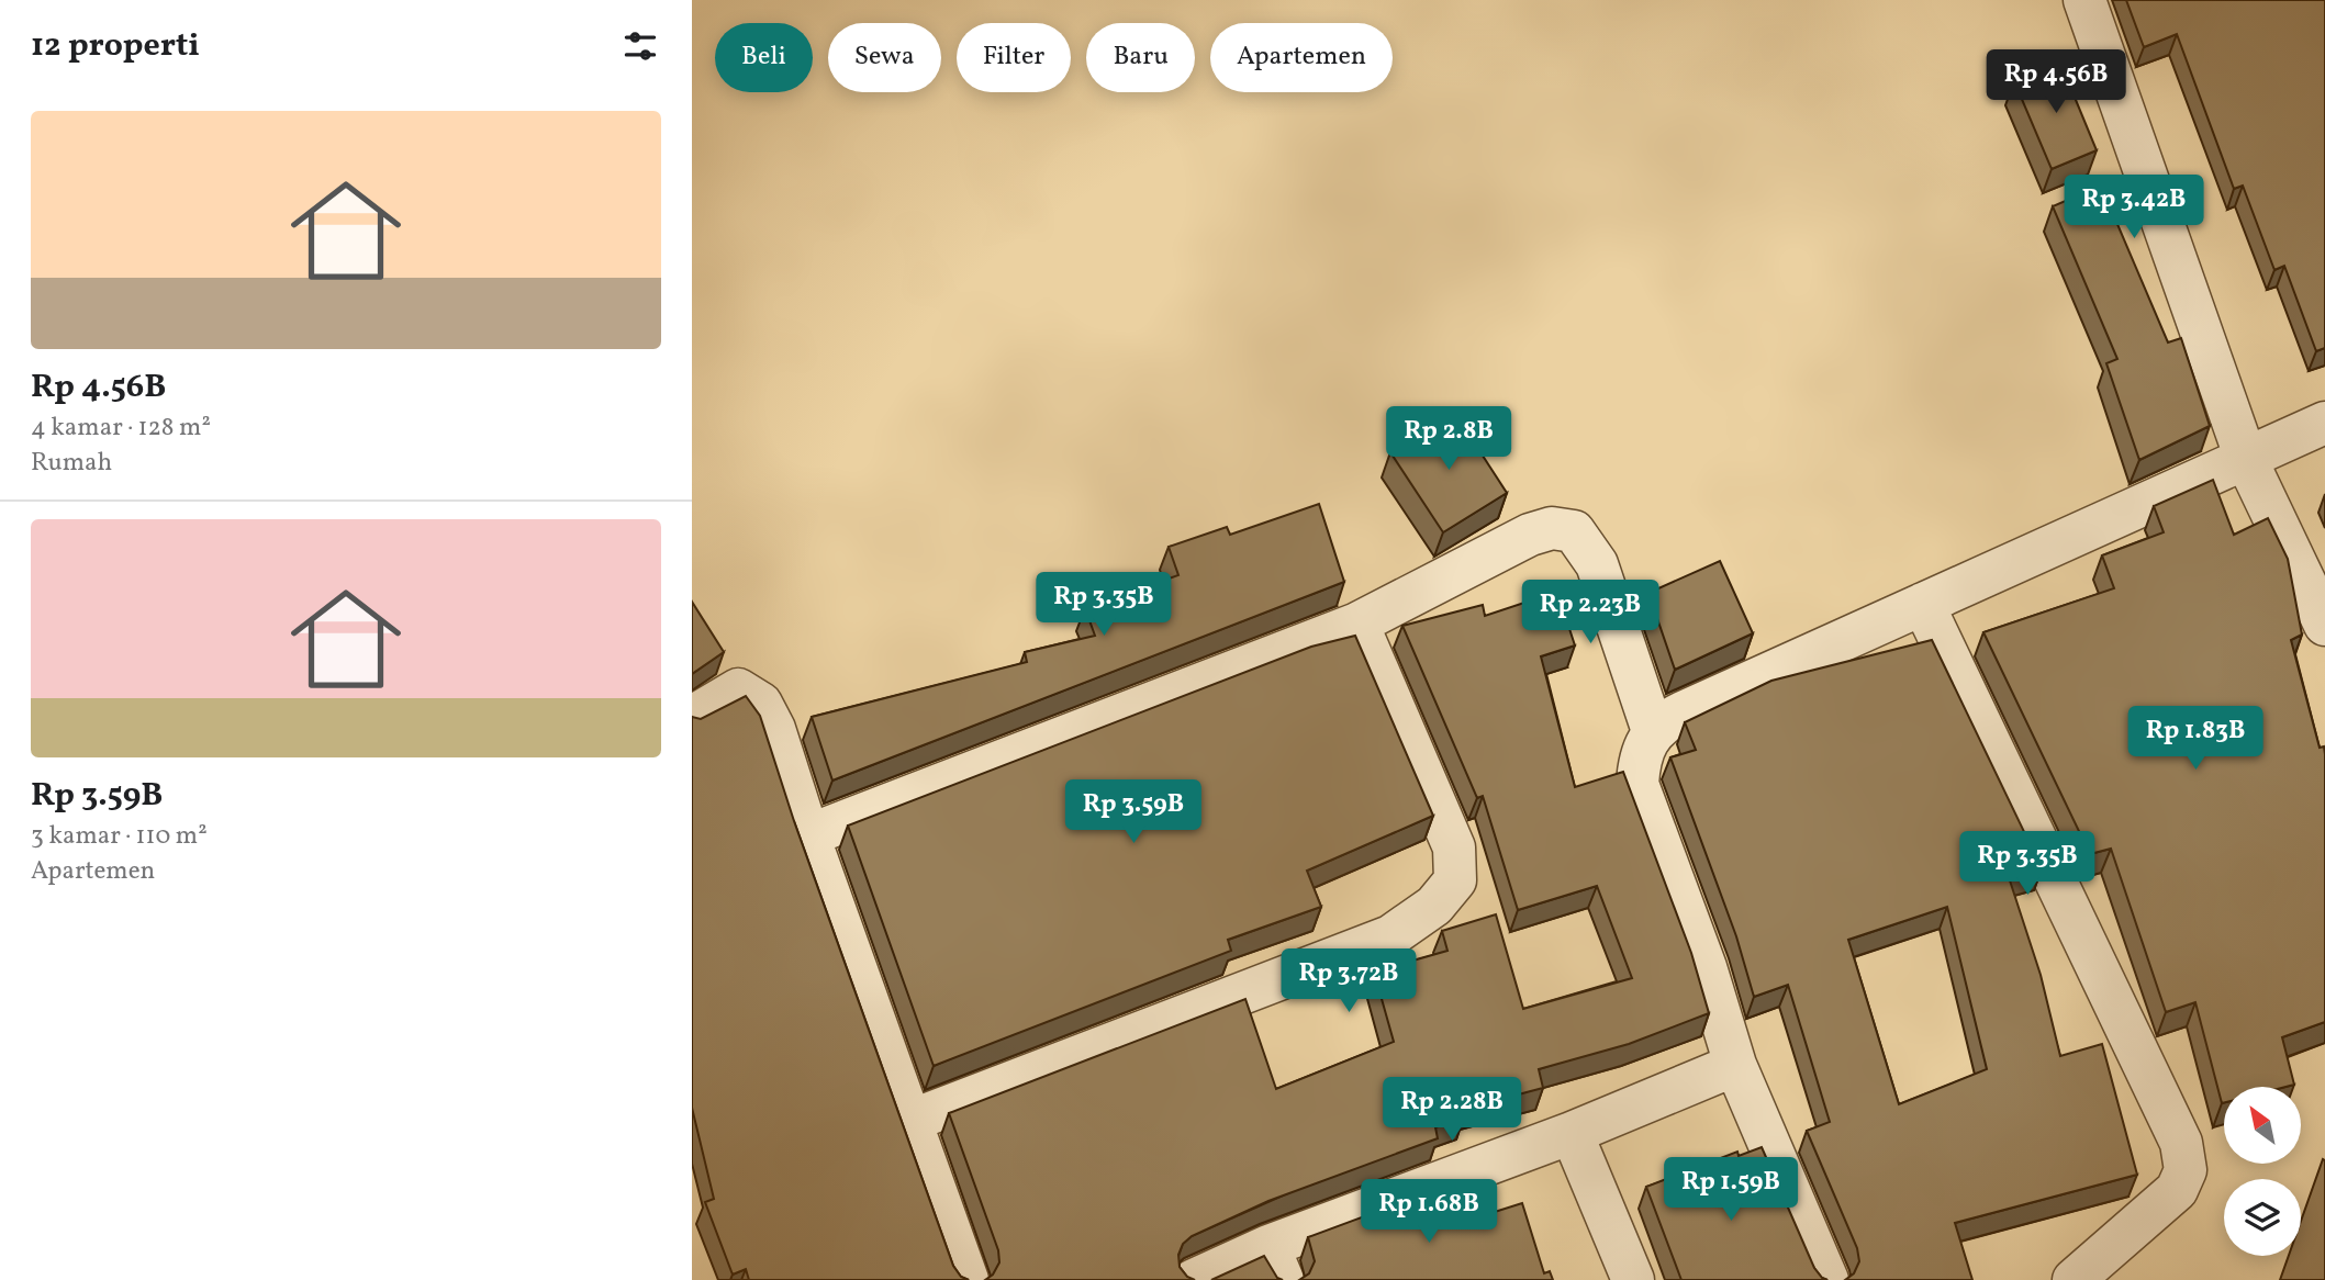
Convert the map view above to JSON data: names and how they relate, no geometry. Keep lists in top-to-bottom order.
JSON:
{
  "north": "top left",
  "page": {
    "heading": "12 properti",
    "chip": [
      "Beli",
      "Sewa",
      "Filter",
      "Baru",
      "Apartemen"
    ],
    "price": [
      "Rp 4.56B",
      "Rp 3.42B",
      "Rp 2.8B",
      "Rp 3.35B",
      "Rp 2.23B",
      "Rp 1.83B",
      "Rp 3.59B",
      "Rp 3.35B",
      "Rp 3.72B",
      "Rp 2.28B",
      "Rp 1.59B",
      "Rp 1.68B"
    ],
    "list": [
      {
        "name": "Rp 4.56B",
        "note": "4 kamar · 128 m² · Rumah"
      },
      {
        "name": "Rp 3.59B",
        "note": "3 kamar · 110 m² · Apartemen"
      }
    ]
  }
}
